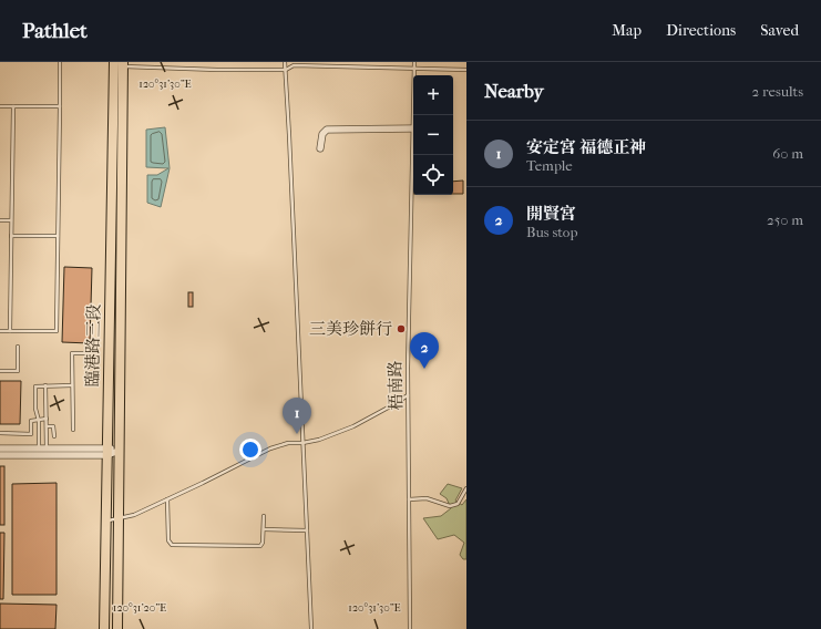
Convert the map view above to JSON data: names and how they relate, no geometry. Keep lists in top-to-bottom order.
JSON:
{
  "streets": {
    "main road": ["臨港路三段"],
    "lane": ["梧南路"]
  },
  "places": ["三美珍餅行"],
  "page": {
    "header": "Pathlet",
    "nav": ["Map", "Directions", "Saved"],
    "heading": ["Nearby", "2 results"],
    "map_buttons": ["+", "−"],
    "list": [
      {
        "mark": "1",
        "name": "安定宮 福德正神",
        "note": "Temple",
        "value": "60 m"
      },
      {
        "mark": "2",
        "name": "開賢宮",
        "note": "Bus stop",
        "value": "250 m"
      }
    ],
    "pins": ["2", "1"]
  },
  "coordinates": ["120°31'30\"E", "120°31'20\"E"]
}
